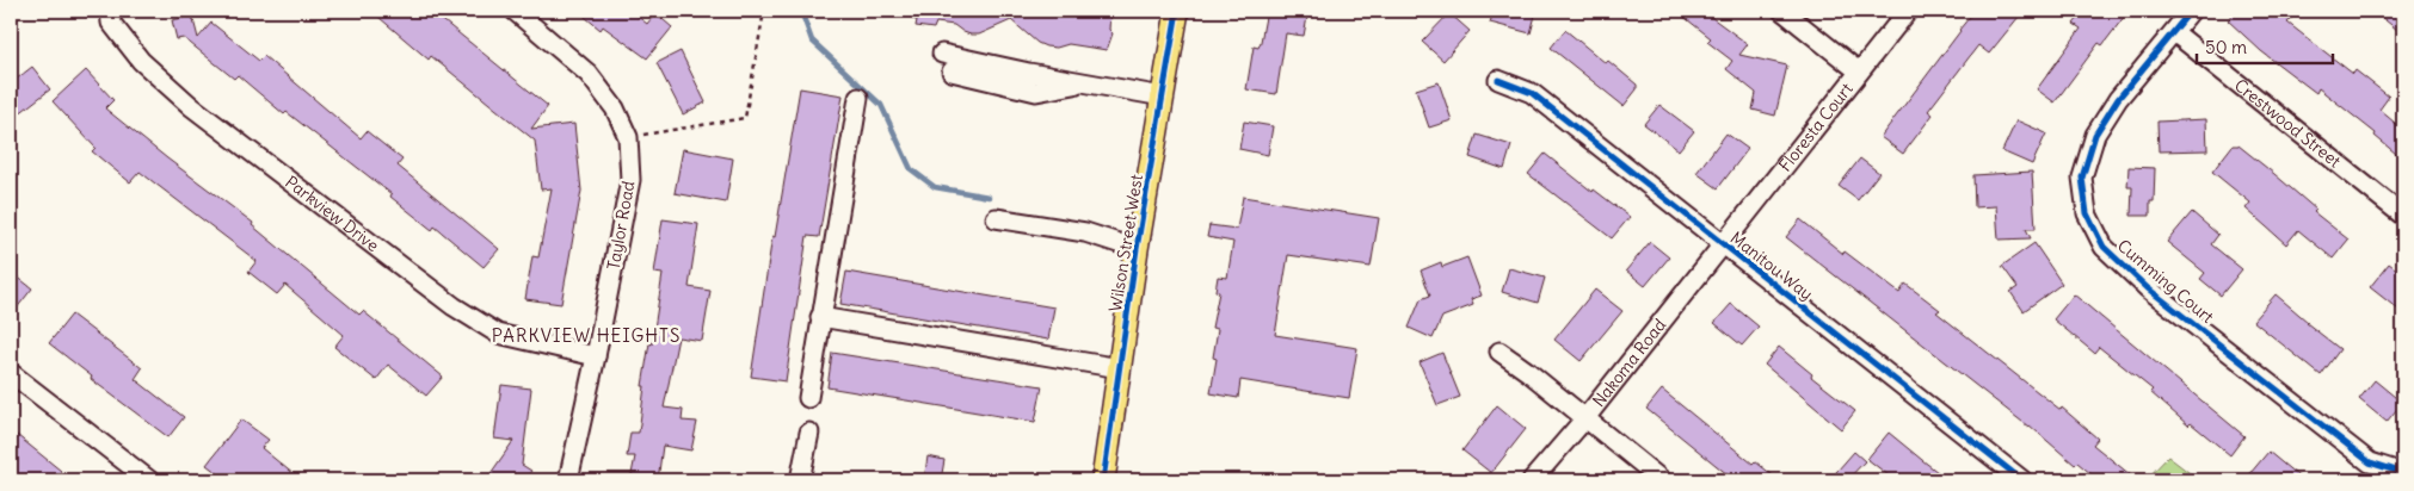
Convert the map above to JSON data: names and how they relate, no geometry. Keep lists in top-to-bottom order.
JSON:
{
  "streets": {
    "main road": ["Wilson Street West"],
    "street": [
      "Crestwood Street",
      "Floresta Court",
      "Parkview Drive",
      "Taylor Road",
      "Manitou Way",
      "Cumming Court",
      "Nakoma Road"
    ]
  },
  "crossings": [
    ["Crestwood Street", "Cumming Court"],
    ["Floresta Court", "Manitou Way"],
    ["Floresta Court", "Nakoma Road"],
    ["Parkview Drive", "Taylor Road"],
    ["Manitou Way", "Nakoma Road"]
  ],
  "districts": ["PARKVIEW HEIGHTS"],
  "scale_bar": "50 m"
}
